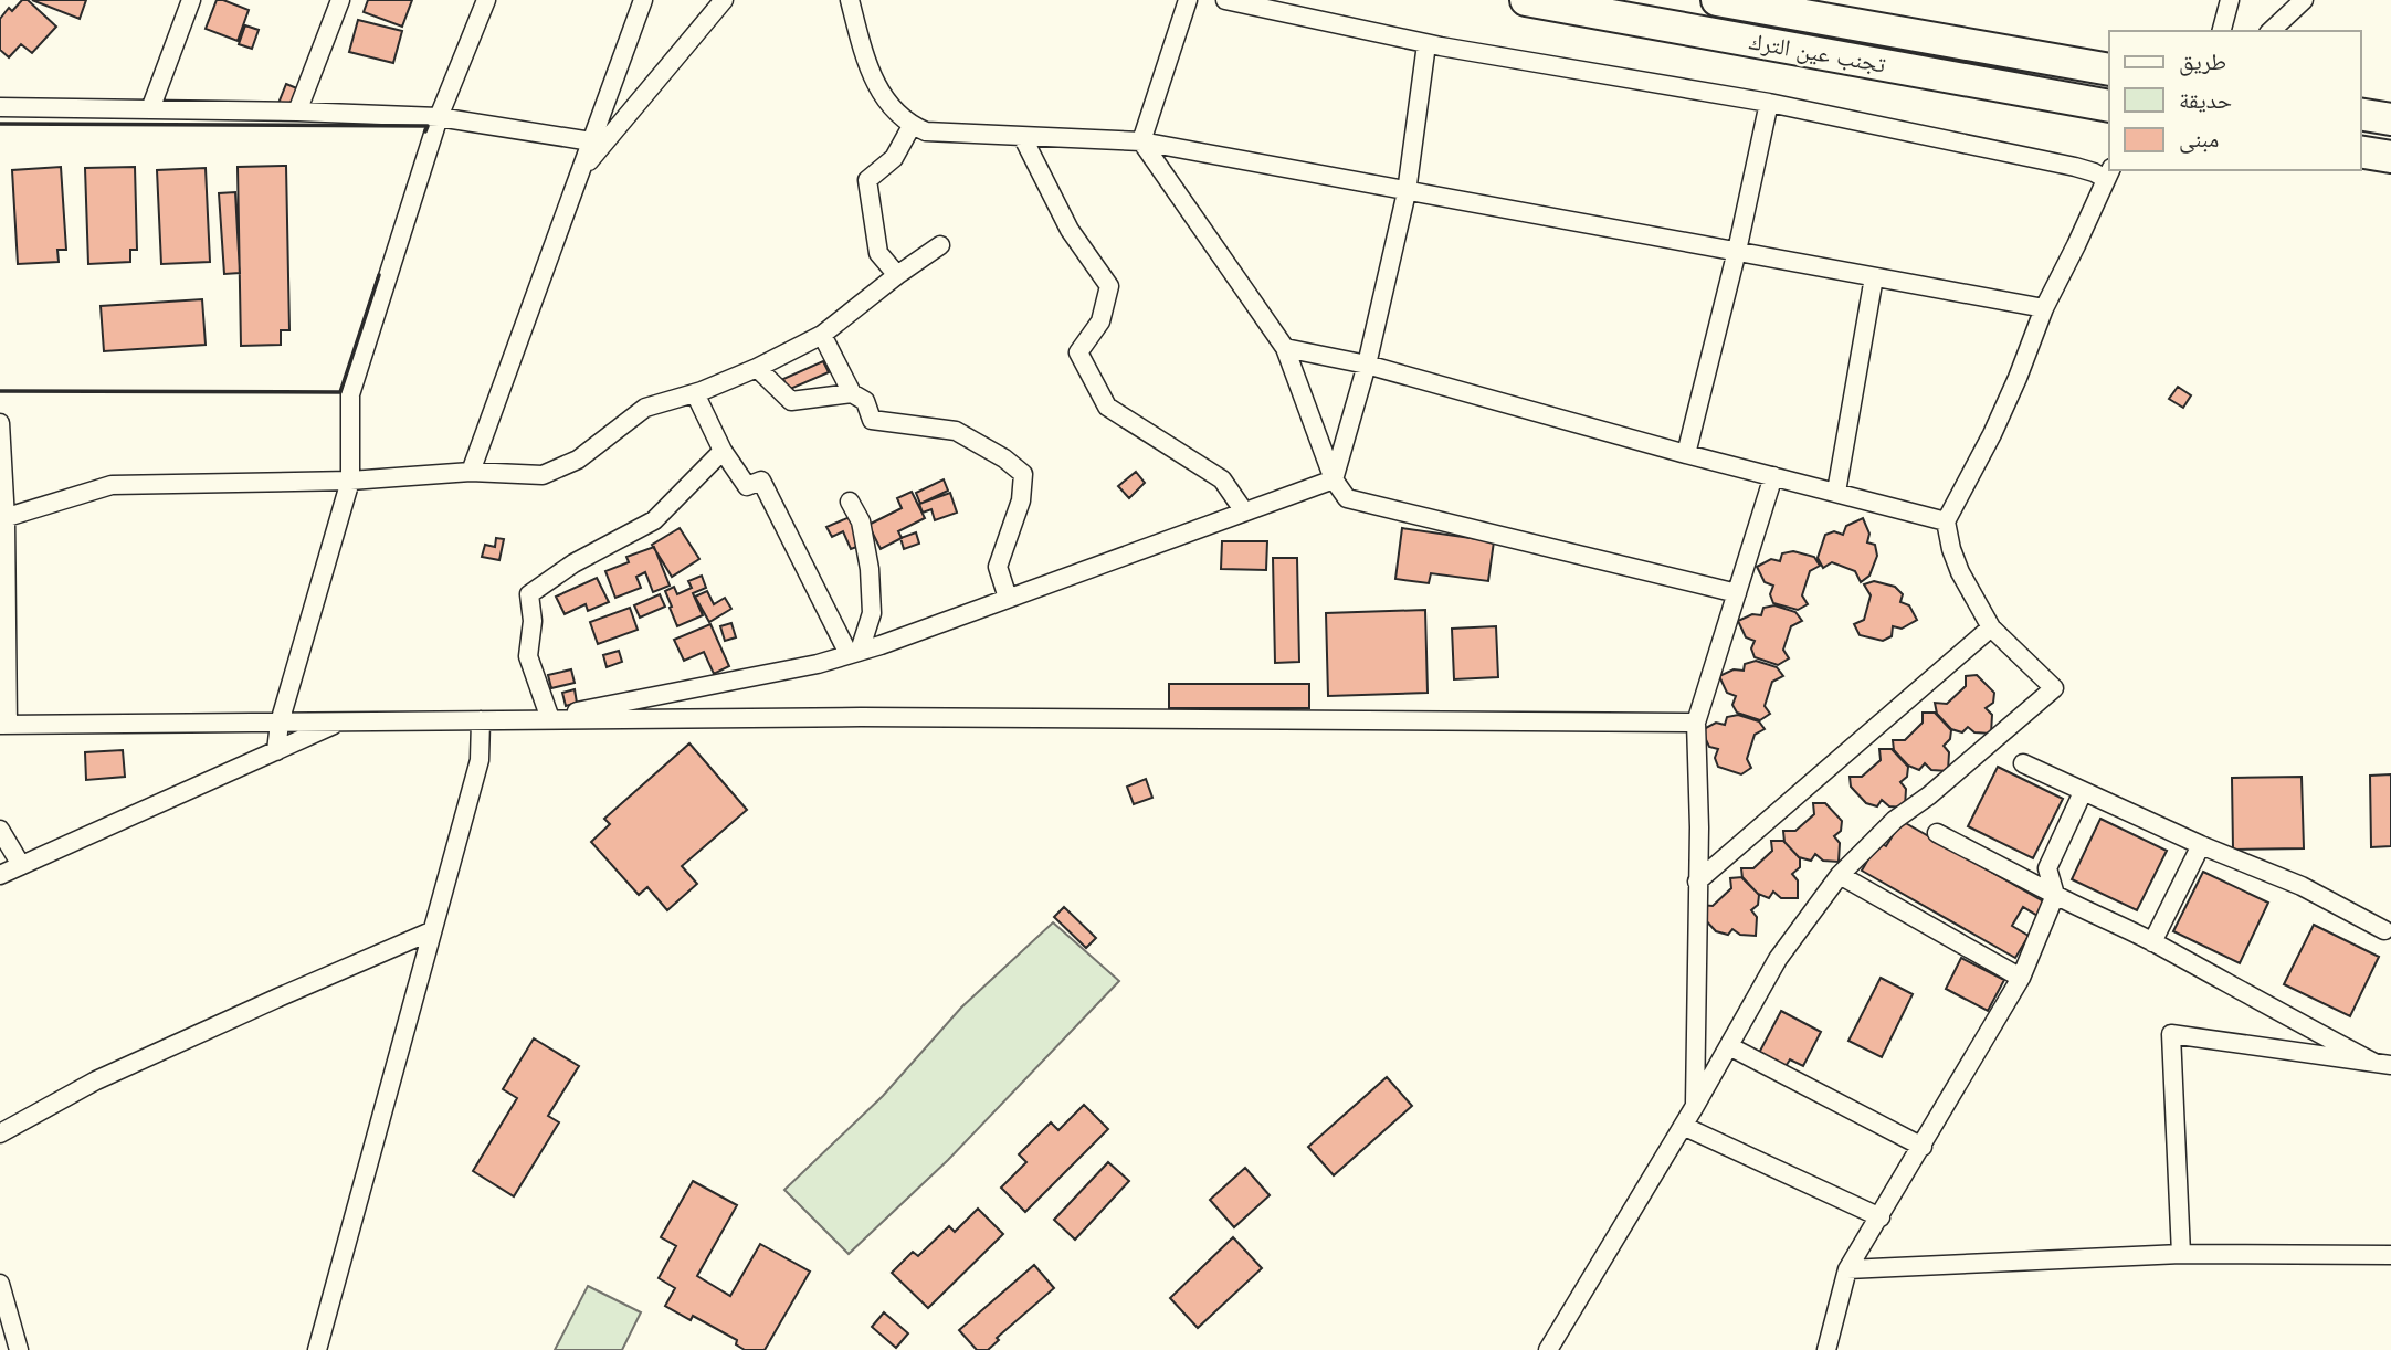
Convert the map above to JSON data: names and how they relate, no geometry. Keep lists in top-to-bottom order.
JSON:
{
  "streets": {
    "highway": ["تجنب عين الترك"]
  },
  "legend": ["طريق", "حديقة", "مبنى"]
}
